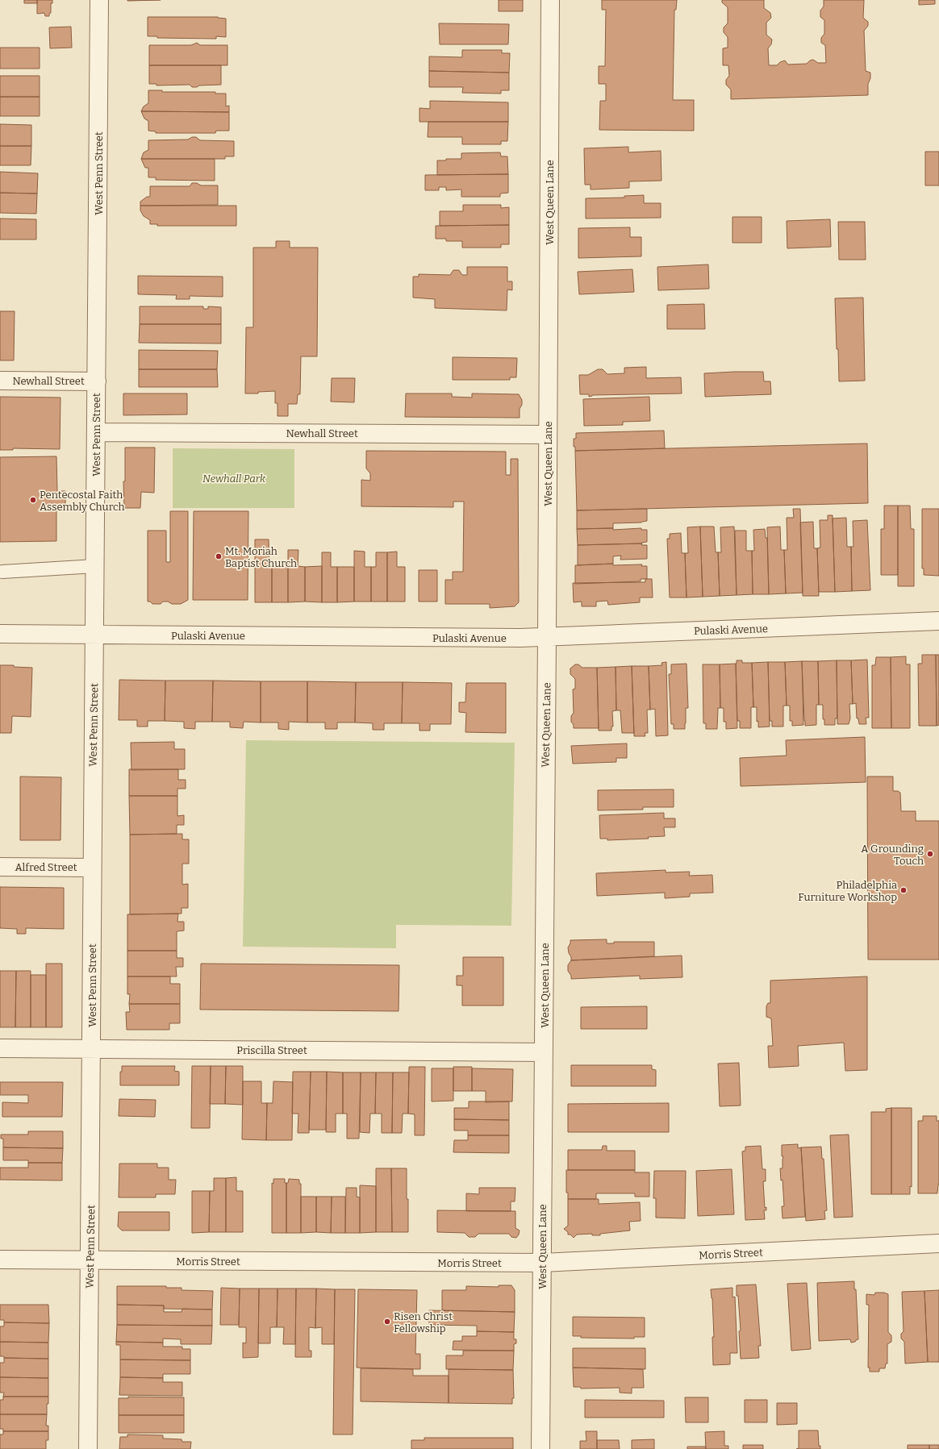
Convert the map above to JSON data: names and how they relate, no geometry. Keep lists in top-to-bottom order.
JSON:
{
  "streets": {
    "street": [
      "West Penn Street",
      "West Queen Lane",
      "Newhall Street",
      "Pulaski Avenue",
      "Alfred Street",
      "Priscilla Street",
      "Morris Street"
    ]
  },
  "crossings": [
    ["West Penn Street", "Newhall Street"],
    ["West Penn Street", "Pulaski Avenue"],
    ["West Penn Street", "Alfred Street"],
    ["West Penn Street", "Priscilla Street"],
    ["West Penn Street", "Morris Street"],
    ["West Queen Lane", "Newhall Street"],
    ["West Queen Lane", "Pulaski Avenue"],
    ["West Queen Lane", "Priscilla Street"],
    ["West Queen Lane", "Morris Street"]
  ],
  "parks": ["Newhall Park"],
  "places": [
    "Pentecostal Faith Assembly Church",
    "Mt. Moriah Baptist Church",
    "A Grounding Touch",
    "Philadelphia Furniture Workshop",
    "Risen Christ Fellowship"
  ]
}
